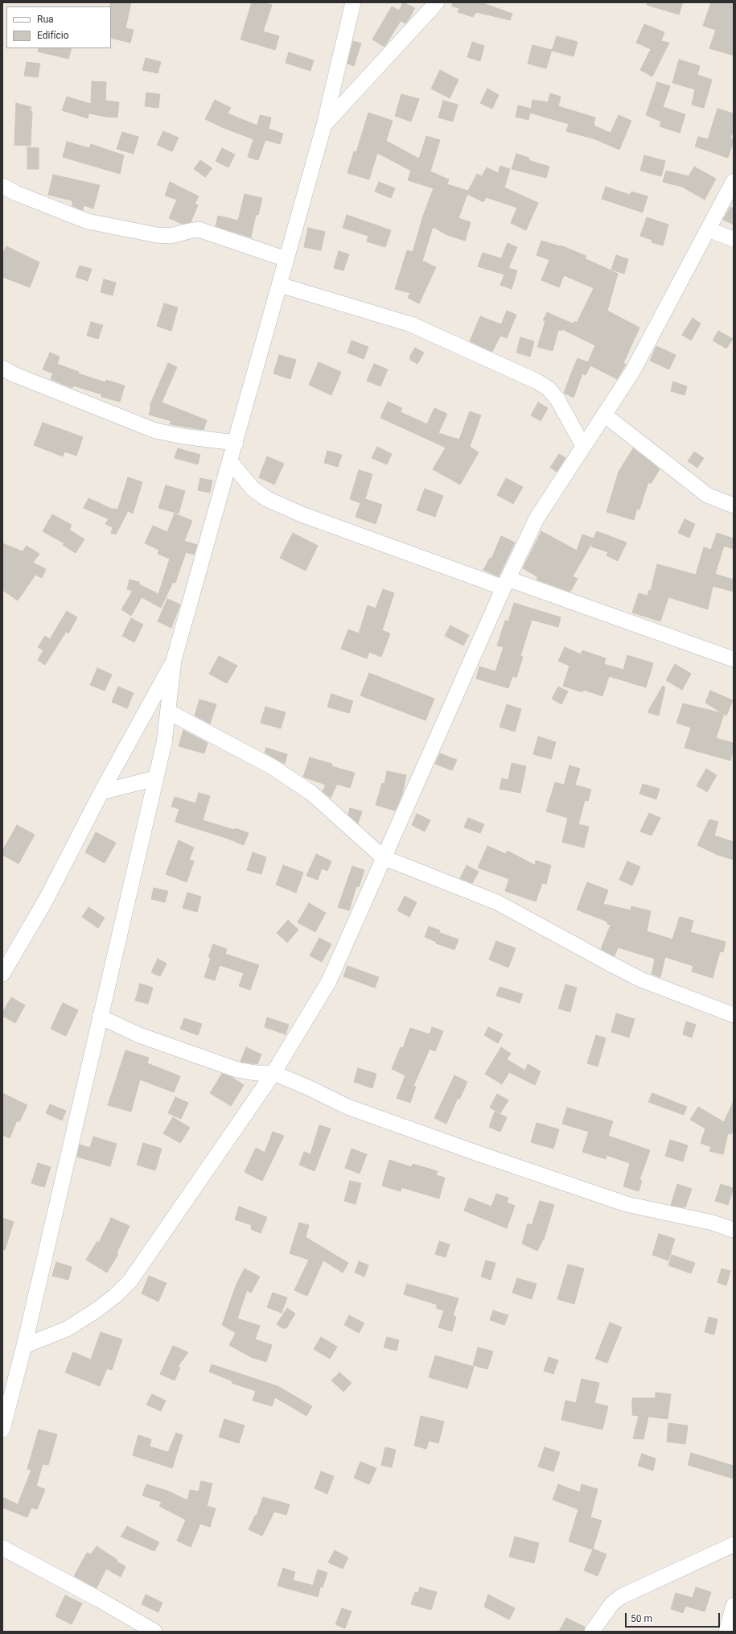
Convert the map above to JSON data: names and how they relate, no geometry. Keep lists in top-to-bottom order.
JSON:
{
  "legend": ["Rua", "Edifício"],
  "scale_bar": "50 m"
}
